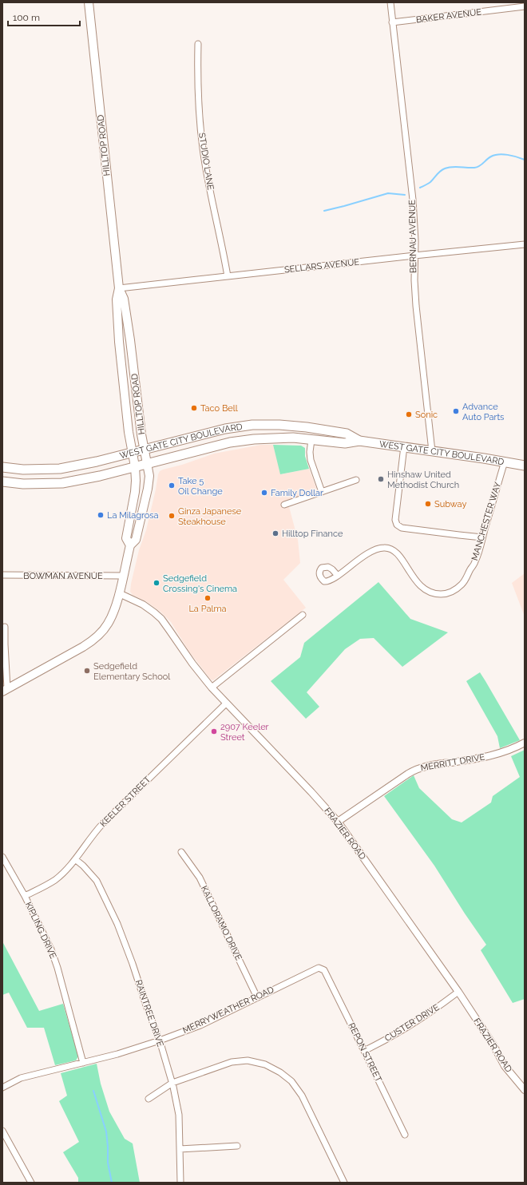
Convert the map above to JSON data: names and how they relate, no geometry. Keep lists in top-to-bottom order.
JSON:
{
  "streets": {
    "main road": ["HILLTOP ROAD", "WEST GATE CITY BOULEVARD"],
    "street": [
      "BAKER AVENUE",
      "STUDIO LANE",
      "BERNAU AVENUE",
      "SELLARS AVENUE",
      "MANCHESTER WAY",
      "BOWMAN AVENUE",
      "MERRITT DRIVE",
      "KEELER STREET",
      "FRAZIER ROAD",
      "KALLORAMO DRIVE",
      "KIPLING DRIVE",
      "MERRYWEATHER ROAD",
      "RAINTREE DRIVE",
      "CUSTER DRIVE",
      "REPON STREET"
    ]
  },
  "crossings": [
    ["BAKER AVENUE", "BERNAU AVENUE"],
    ["HILLTOP ROAD", "SELLARS AVENUE"],
    ["HILLTOP ROAD", "WEST GATE CITY BOULEVARD"],
    ["STUDIO LANE", "SELLARS AVENUE"],
    ["BERNAU AVENUE", "SELLARS AVENUE"],
    ["BERNAU AVENUE", "WEST GATE CITY BOULEVARD"],
    ["WEST GATE CITY BOULEVARD", "MANCHESTER WAY"],
    ["MERRITT DRIVE", "FRAZIER ROAD"],
    ["KEELER STREET", "FRAZIER ROAD"],
    ["KEELER STREET", "KIPLING DRIVE"],
    ["KEELER STREET", "RAINTREE DRIVE"],
    ["FRAZIER ROAD", "CUSTER DRIVE"],
    ["KALLORAMO DRIVE", "MERRYWEATHER ROAD"],
    ["KIPLING DRIVE", "MERRYWEATHER ROAD"],
    ["MERRYWEATHER ROAD", "RAINTREE DRIVE"],
    ["MERRYWEATHER ROAD", "REPON STREET"],
    ["CUSTER DRIVE", "REPON STREET"]
  ],
  "places": [
    "Taco Bell",
    "Advance Auto Parts",
    "Sonic",
    "Hinshaw United Methodist Church",
    "Take 5 Oil Change",
    "Family Dollar",
    "Subway",
    "La Milagrosa",
    "Ginza Japanese Steakhouse",
    "Hilltop Finance",
    "Sedgefield Crossing's Cinema",
    "La Palma",
    "Sedgefield Elementary School",
    "2907 Keeler Street"
  ],
  "scale_bar": "100 m"
}
